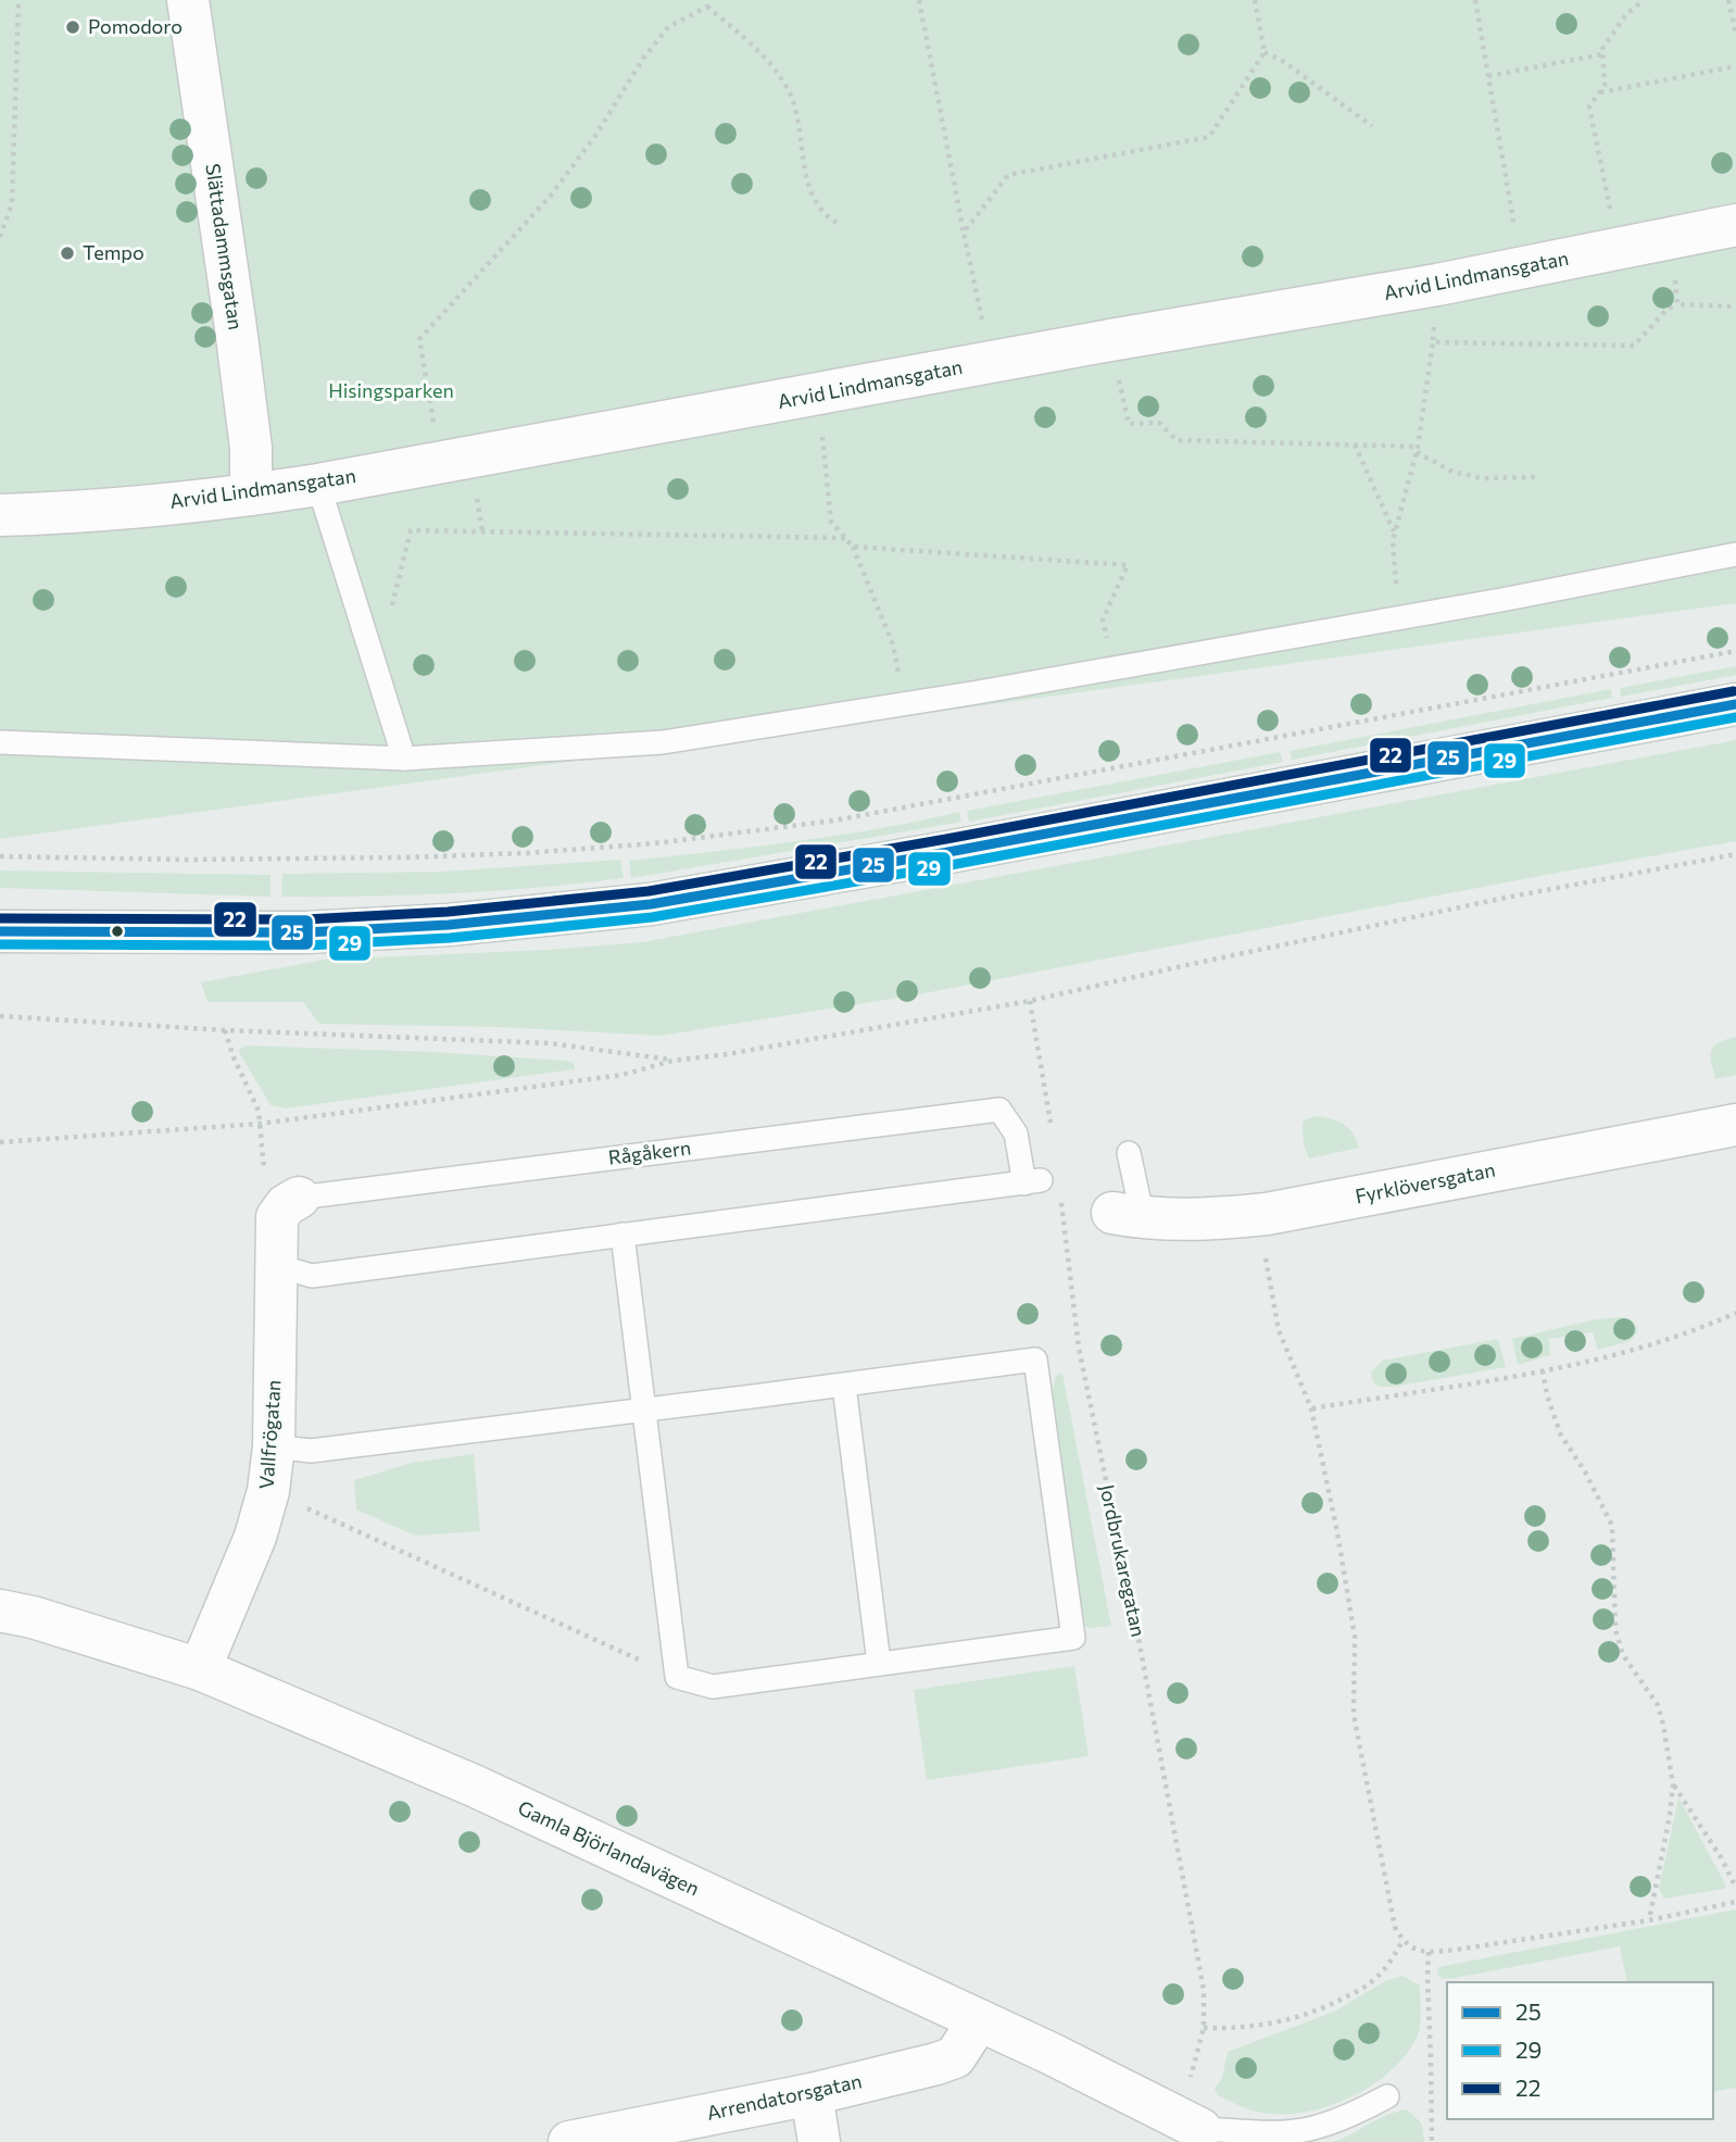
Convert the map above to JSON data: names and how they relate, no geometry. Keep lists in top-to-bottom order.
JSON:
{
  "streets": {
    "street": [
      "Slättadammsgatan",
      "Arvid Lindmansgatan",
      "Fyrklöversgatan",
      "Vallfrögatan",
      "Gamla Björlandavägen",
      "Arrendatorsgatan"
    ],
    "lane": ["Rågåkern"],
    "path": ["Jordbrukaregatan"]
  },
  "crossings": [
    ["Slättadammsgatan", "Arvid Lindmansgatan"],
    ["Rågåkern", "Vallfrögatan"],
    ["Vallfrögatan", "Gamla Björlandavägen"],
    ["Jordbrukaregatan", "Gamla Björlandavägen"],
    ["Gamla Björlandavägen", "Arrendatorsgatan"]
  ],
  "parks": ["Hisingsparken"],
  "places": ["Pomodoro", "Tempo"],
  "lines": ["transit line 22", "transit line 25", "transit line 29"],
  "legend": ["25", "29", "22"]
}
